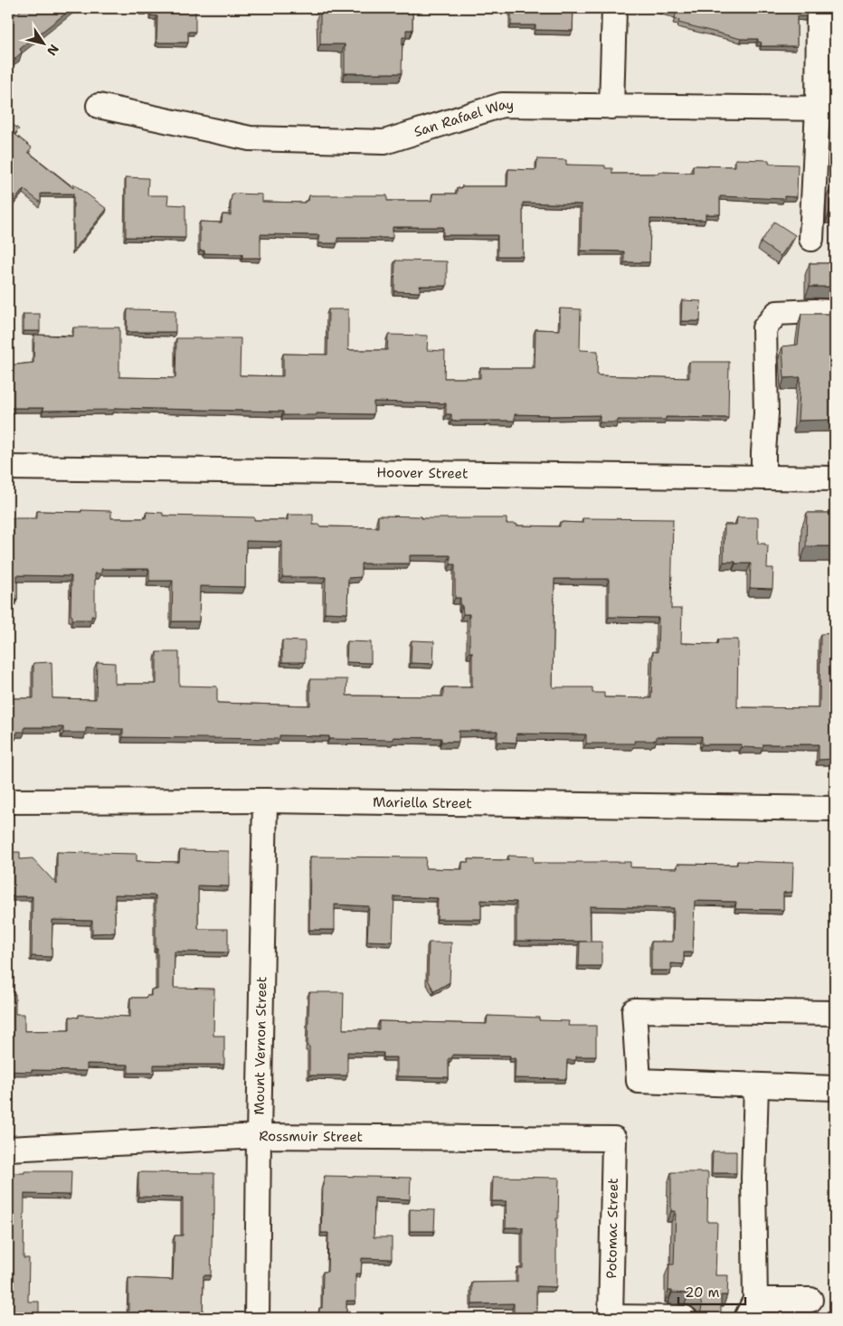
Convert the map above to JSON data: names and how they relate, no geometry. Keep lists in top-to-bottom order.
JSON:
{
  "streets": {
    "street": [
      "San Rafael Way",
      "Hoover Street",
      "Mariella Street",
      "Mount Vernon Street",
      "Rossmuir Street",
      "Potomac Street"
    ]
  },
  "crossings": [
    ["Mariella Street", "Mount Vernon Street"],
    ["Mount Vernon Street", "Rossmuir Street"],
    ["Rossmuir Street", "Potomac Street"]
  ],
  "scale_bar": "20 m",
  "north": "bottom right"
}
